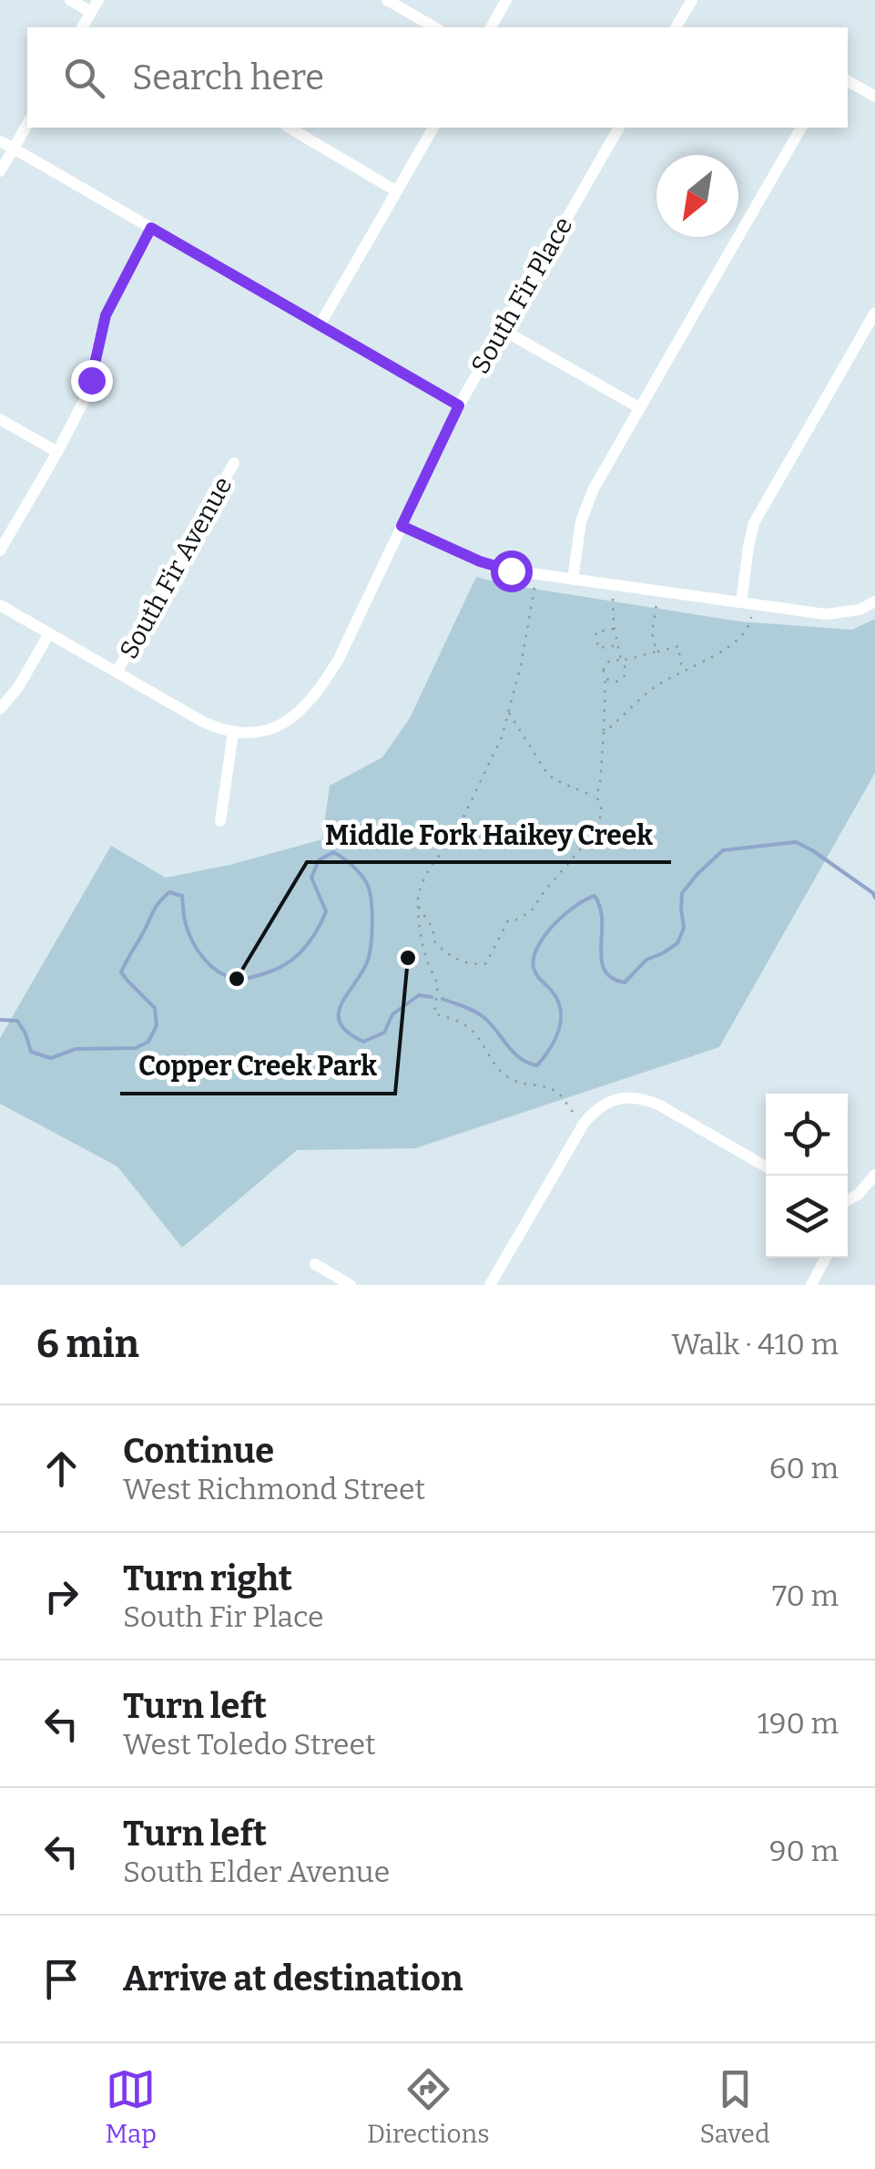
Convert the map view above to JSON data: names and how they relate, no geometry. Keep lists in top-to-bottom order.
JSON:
{
  "streets": {
    "street": ["South Fir Place", "South Fir Avenue"]
  },
  "places": ["Copper Creek Park", "Middle Fork Haikey Creek"],
  "north": "bottom left",
  "page": {
    "search": "Search here",
    "heading": ["6 min", "Walk · 410 m"],
    "list": [
      ["Continue", "West Richmond Street", "60 m"],
      ["Turn right", "South Fir Place", "70 m"],
      ["Turn left", "West Toledo Street", "190 m"],
      ["Turn left", "South Elder Avenue", "90 m"],
      "Arrive at destination"
    ],
    "nav": ["Map", "Directions", "Saved"]
  }
}
